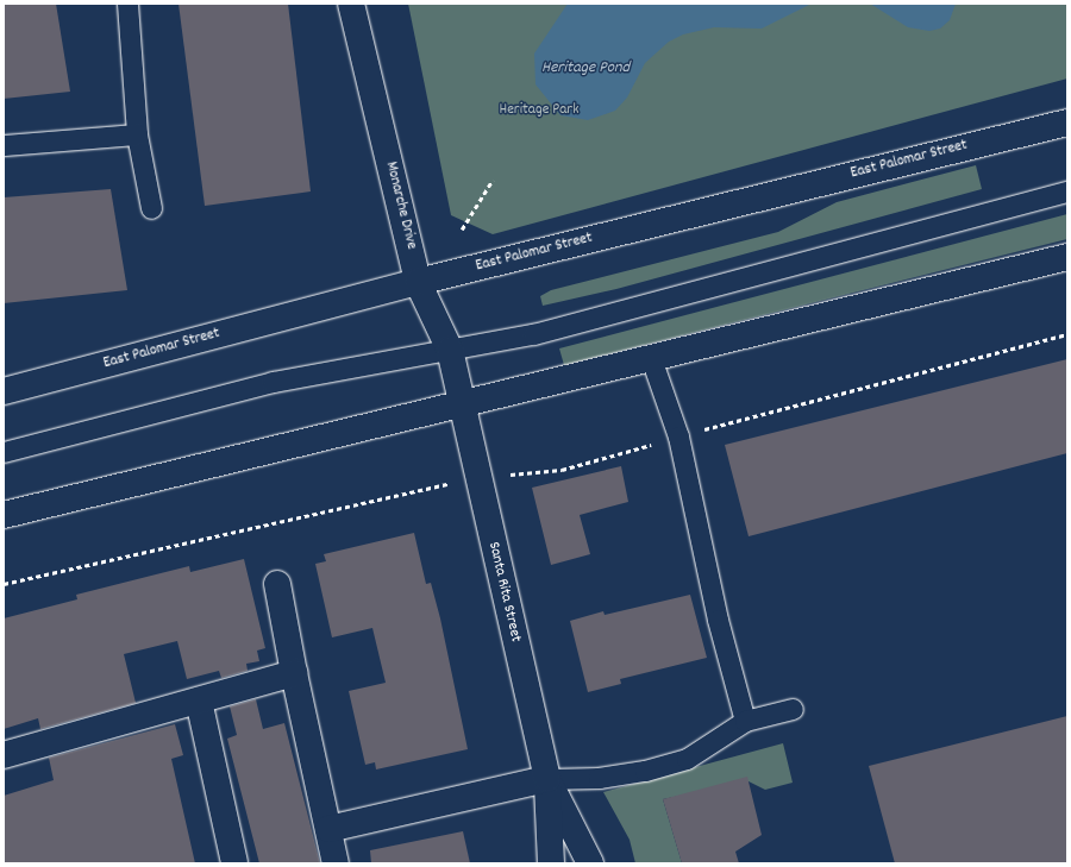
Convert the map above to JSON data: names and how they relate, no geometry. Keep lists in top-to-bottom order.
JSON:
{
  "streets": {
    "main road": ["East Palomar Street", "Monarche Drive", "Santa Rita Street"]
  },
  "crossings": [
    ["East Palomar Street", "Monarche Drive"],
    ["Monarche Drive", "Santa Rita Street"]
  ],
  "water": ["Heritage Pond"],
  "parks": ["Heritage Park"]
}
